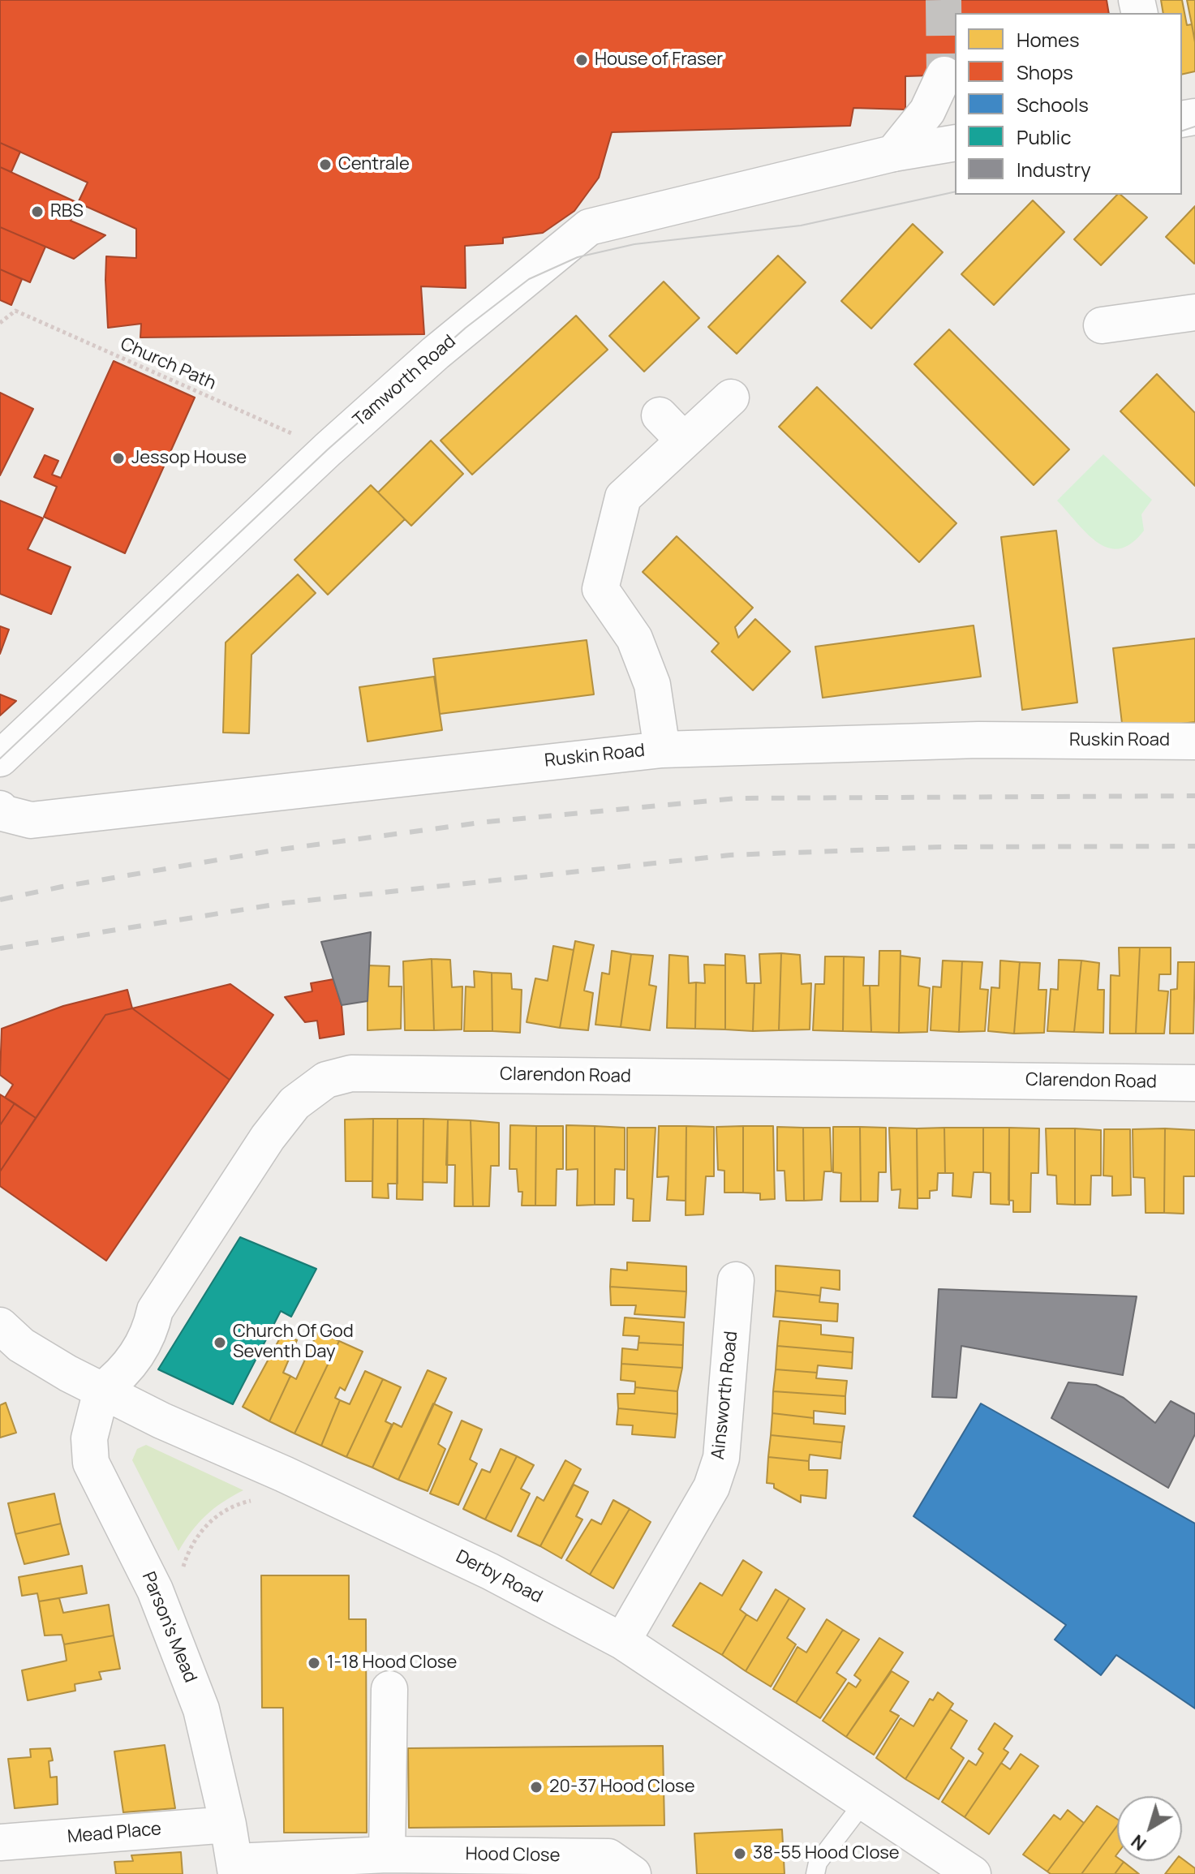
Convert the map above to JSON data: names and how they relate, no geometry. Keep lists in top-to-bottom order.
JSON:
{
  "streets": {
    "street": [
      "Tamworth Road",
      "Ruskin Road",
      "Clarendon Road",
      "Ainsworth Road",
      "Derby Road",
      "Parson's Mead",
      "Mead Place",
      "Hood Close"
    ],
    "path": ["Church Path"]
  },
  "crossings": [
    ["Church Path", "Tamworth Road"],
    ["Clarendon Road", "Derby Road"],
    ["Clarendon Road", "Parson's Mead"],
    ["Ainsworth Road", "Derby Road"],
    ["Derby Road", "Parson's Mead"],
    ["Parson's Mead", "Mead Place"],
    ["Parson's Mead", "Hood Close"]
  ],
  "places": [
    "House of Fraser",
    "Centrale",
    "RBS",
    "Jessop House",
    "Church Of God Seventh Day",
    "1-18 Hood Close",
    "20-37 Hood Close",
    "38-55 Hood Close"
  ],
  "legend": [
    "Homes",
    "Shops",
    "Schools",
    "Public",
    "Industry"
  ],
  "north": "bottom left"
}
